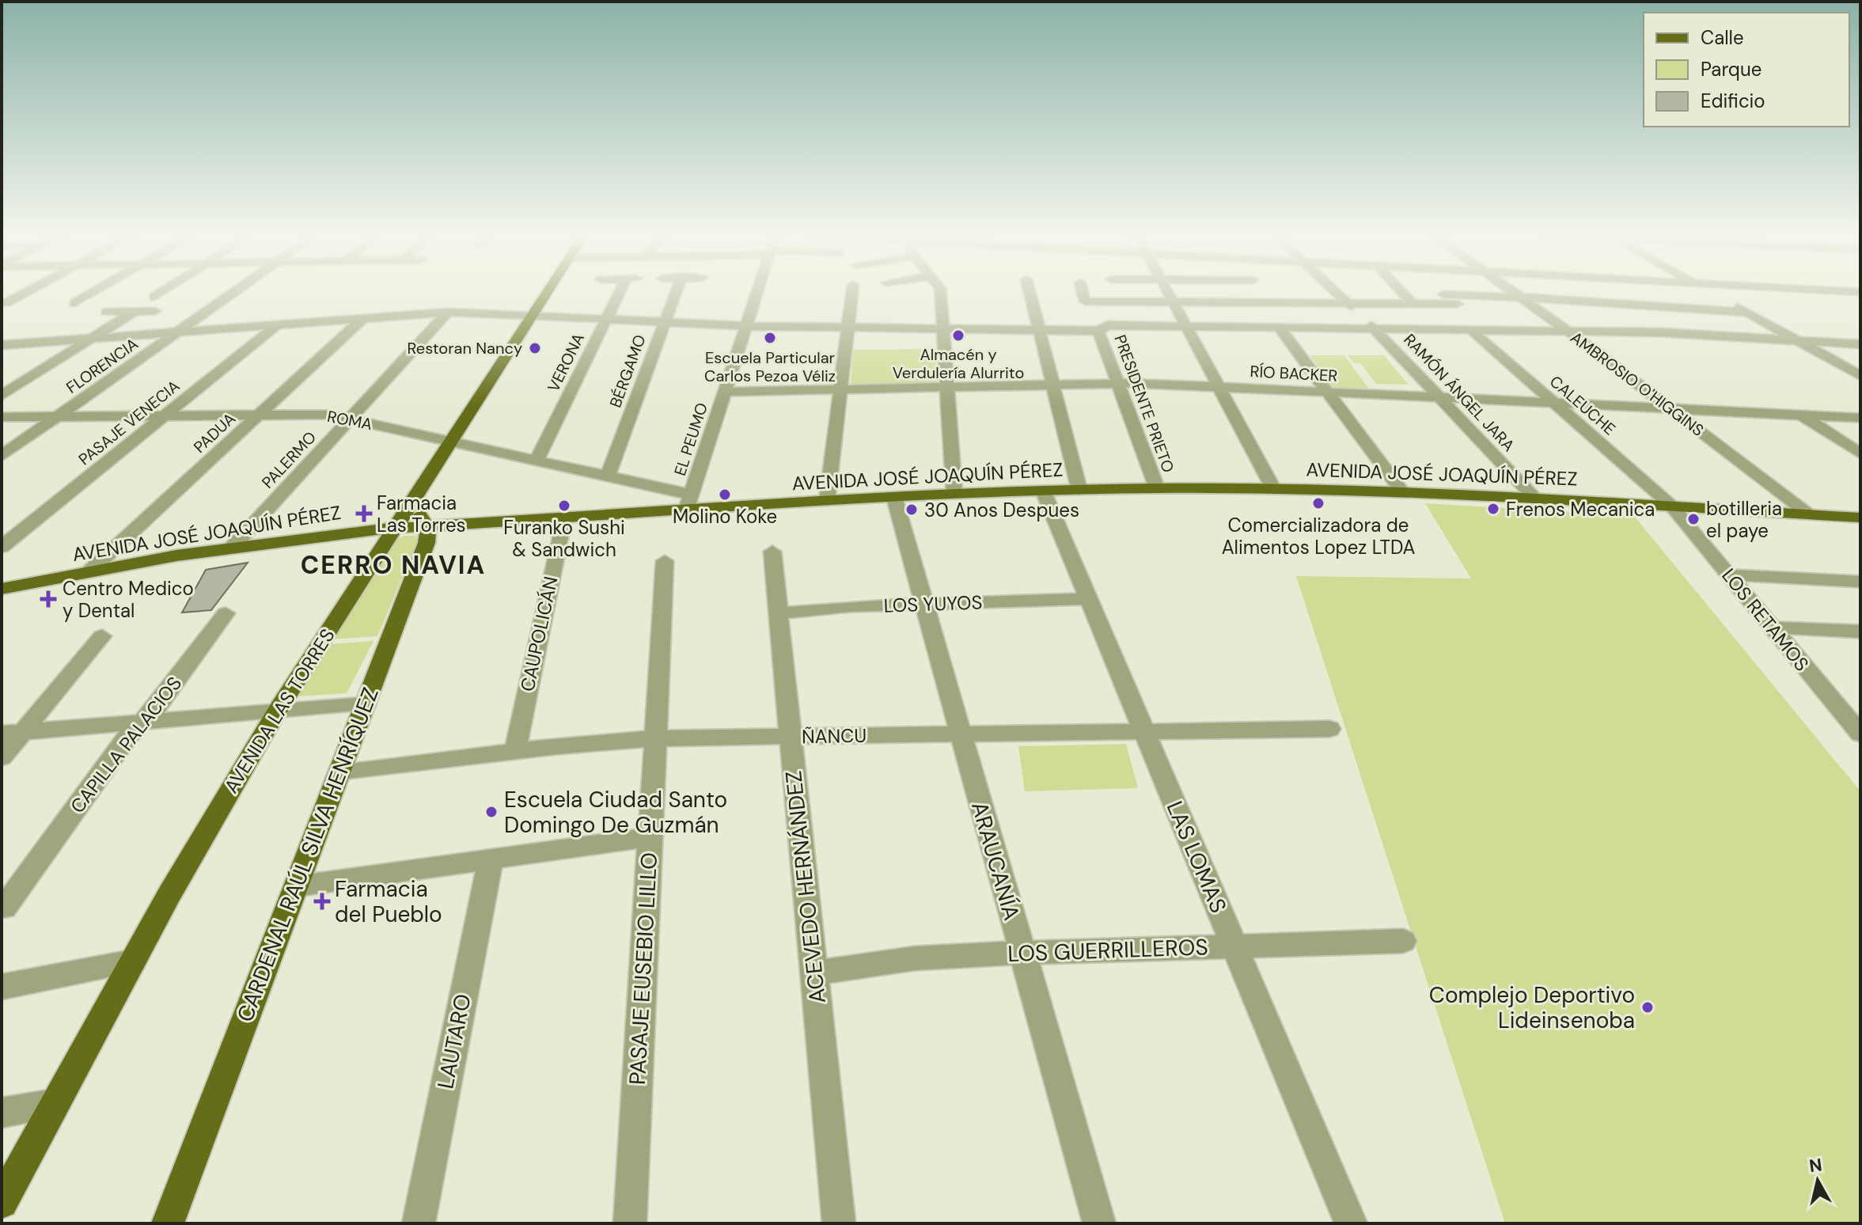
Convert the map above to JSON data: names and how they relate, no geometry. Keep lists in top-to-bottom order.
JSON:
{
  "streets": {
    "main road": ["AVENIDA JOSÉ JOAQUÍN PÉREZ", "AVENIDA LAS TORRES", "CARDENAL RAÚL SILVA HENRÍQUEZ"],
    "street": [
      "VERONA",
      "FLORENCIA",
      "BÉRGAMO",
      "RÍO BACKER",
      "AMBROSIO O'HIGGINS",
      "RAMÓN ÁNGEL JARA",
      "PRESIDENTE PRIETO",
      "CALEUCHE",
      "ROMA",
      "PASAJE VENECIA",
      "PADUA",
      "EL PEUMO",
      "PALERMO",
      "LOS YUYOS",
      "LOS RETAMOS",
      "CAUPOLICÁN",
      "ÑANCU",
      "CAPILLA PALACIOS",
      "LAS LOMAS",
      "ARAUCANÍA",
      "ACEVEDO HERNÁNDEZ",
      "LOS GUERRILLEROS",
      "PASAJE EUSEBIO LILLO",
      "LAUTARO"
    ]
  },
  "crossings": [
    ["VERONA", "ROMA"],
    ["FLORENCIA", "ROMA"],
    ["BÉRGAMO", "ROMA"],
    ["RÍO BACKER", "AMBROSIO O'HIGGINS"],
    ["RÍO BACKER", "RAMÓN ÁNGEL JARA"],
    ["RÍO BACKER", "PRESIDENTE PRIETO"],
    ["RÍO BACKER", "CALEUCHE"],
    ["RÍO BACKER", "EL PEUMO"],
    ["AMBROSIO O'HIGGINS", "AVENIDA JOSÉ JOAQUÍN PÉREZ"],
    ["RAMÓN ÁNGEL JARA", "AVENIDA JOSÉ JOAQUÍN PÉREZ"],
    ["PRESIDENTE PRIETO", "AVENIDA JOSÉ JOAQUÍN PÉREZ"],
    ["CALEUCHE", "AVENIDA JOSÉ JOAQUÍN PÉREZ"],
    ["CALEUCHE", "LOS RETAMOS"],
    ["ROMA", "PASAJE VENECIA"],
    ["ROMA", "PADUA"],
    ["ROMA", "EL PEUMO"],
    ["ROMA", "PALERMO"],
    ["ROMA", "AVENIDA JOSÉ JOAQUÍN PÉREZ"],
    ["ROMA", "AVENIDA LAS TORRES"],
    ["PADUA", "AVENIDA JOSÉ JOAQUÍN PÉREZ"],
    ["EL PEUMO", "AVENIDA JOSÉ JOAQUÍN PÉREZ"],
    ["PALERMO", "AVENIDA JOSÉ JOAQUÍN PÉREZ"],
    ["AVENIDA JOSÉ JOAQUÍN PÉREZ", "LOS RETAMOS"],
    ["AVENIDA JOSÉ JOAQUÍN PÉREZ", "CAUPOLICÁN"],
    ["AVENIDA JOSÉ JOAQUÍN PÉREZ", "AVENIDA LAS TORRES"],
    ["AVENIDA JOSÉ JOAQUÍN PÉREZ", "CARDENAL RAÚL SILVA HENRÍQUEZ"],
    ["AVENIDA JOSÉ JOAQUÍN PÉREZ", "LAS LOMAS"],
    ["AVENIDA JOSÉ JOAQUÍN PÉREZ", "ARAUCANÍA"],
    ["LOS YUYOS", "LAS LOMAS"],
    ["LOS YUYOS", "ARAUCANÍA"],
    ["LOS YUYOS", "ACEVEDO HERNÁNDEZ"],
    ["CAUPOLICÁN", "ÑANCU"],
    ["AVENIDA LAS TORRES", "CARDENAL RAÚL SILVA HENRÍQUEZ"],
    ["ÑANCU", "CARDENAL RAÚL SILVA HENRÍQUEZ"],
    ["ÑANCU", "LAS LOMAS"],
    ["ÑANCU", "ARAUCANÍA"],
    ["ÑANCU", "ACEVEDO HERNÁNDEZ"],
    ["ÑANCU", "PASAJE EUSEBIO LILLO"],
    ["LAS LOMAS", "LOS GUERRILLEROS"],
    ["ARAUCANÍA", "LOS GUERRILLEROS"],
    ["ACEVEDO HERNÁNDEZ", "LOS GUERRILLEROS"]
  ],
  "districts": ["CERRO NAVIA"],
  "places": {
    "other": [
      "Almacén y Verdulería Alurrito",
      "Escuela Particular Carlos Pezoa Véliz",
      "Restoran Nancy",
      "Molino Koke",
      "Comercializadora de Alimentos Lopez LTDA",
      "Furanko Sushi & Sandwich",
      "Frenos Mecanica",
      "30 Anos Despues",
      "botilleria el paye",
      "Escuela Ciudad Santo Domingo De Guzmán",
      "Complejo Deportivo Lideinsenoba"
    ],
    "health": ["Farmacia Las Torres", "Centro Medico y Dental", "Farmacia del Pueblo"]
  },
  "legend": ["Calle", "Parque", "Edificio"],
  "north": "top"
}
